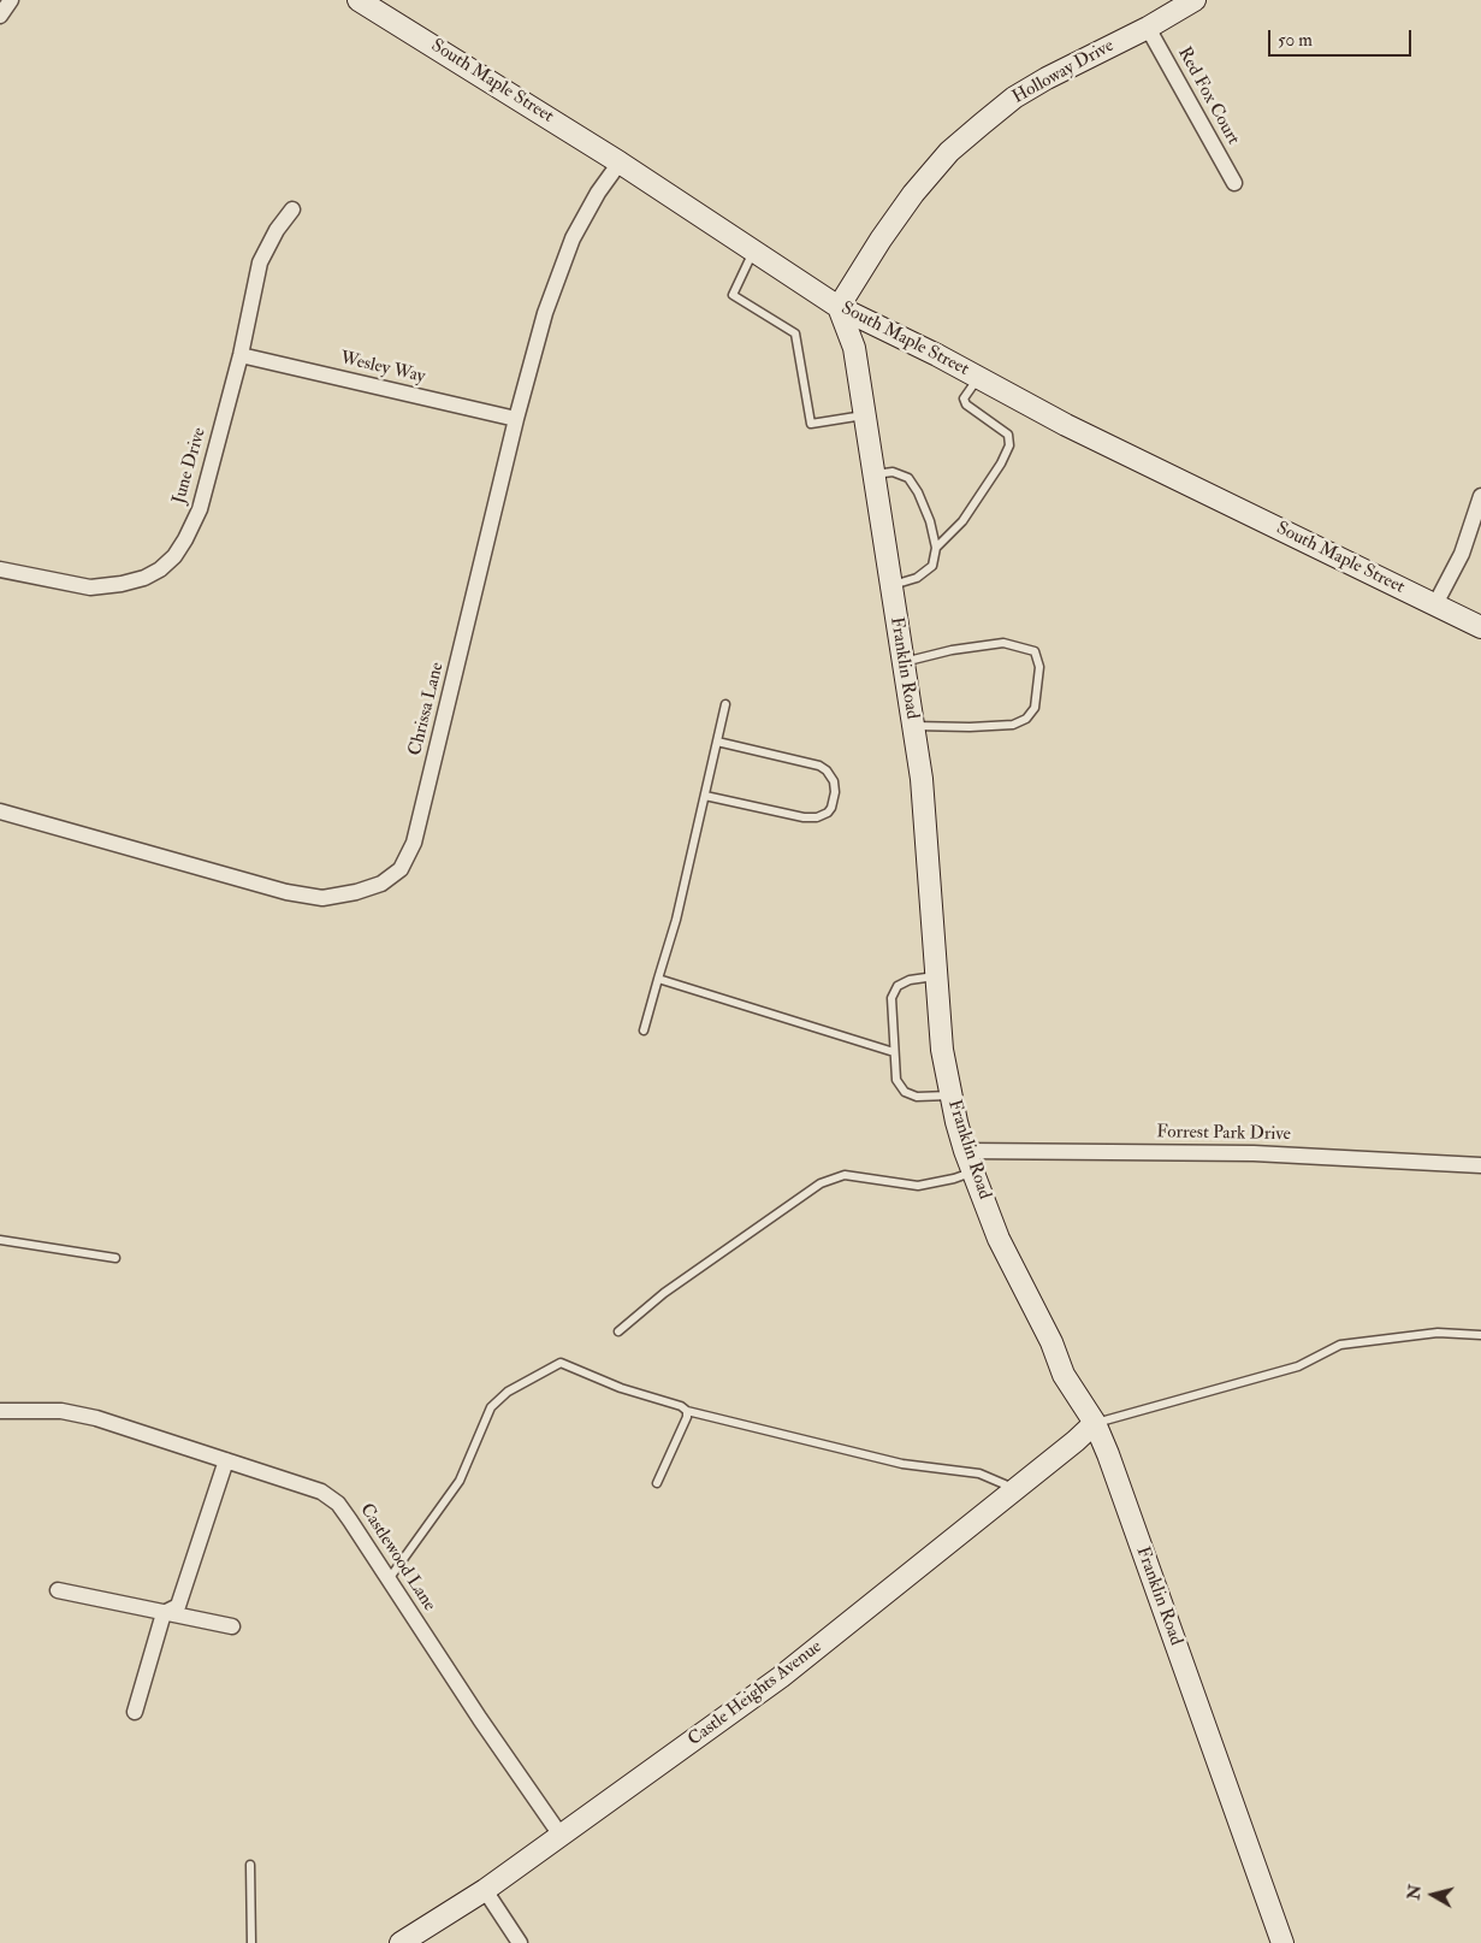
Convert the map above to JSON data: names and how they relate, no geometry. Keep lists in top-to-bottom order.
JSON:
{
  "streets": {
    "street": [
      "Holloway Drive",
      "South Maple Street",
      "Red Fox Court",
      "Wesley Way",
      "June Drive",
      "Franklin Road",
      "Chrissa Lane",
      "Forrest Park Drive",
      "Castlewood Lane",
      "Castle Heights Avenue"
    ]
  },
  "crossings": [
    ["Holloway Drive", "South Maple Street"],
    ["Holloway Drive", "Red Fox Court"],
    ["Holloway Drive", "Franklin Road"],
    ["South Maple Street", "Franklin Road"],
    ["South Maple Street", "Chrissa Lane"],
    ["Wesley Way", "June Drive"],
    ["Wesley Way", "Chrissa Lane"],
    ["Franklin Road", "Forrest Park Drive"],
    ["Franklin Road", "Castle Heights Avenue"],
    ["Castlewood Lane", "Castle Heights Avenue"]
  ],
  "scale_bar": "50 m",
  "north": "left"
}
